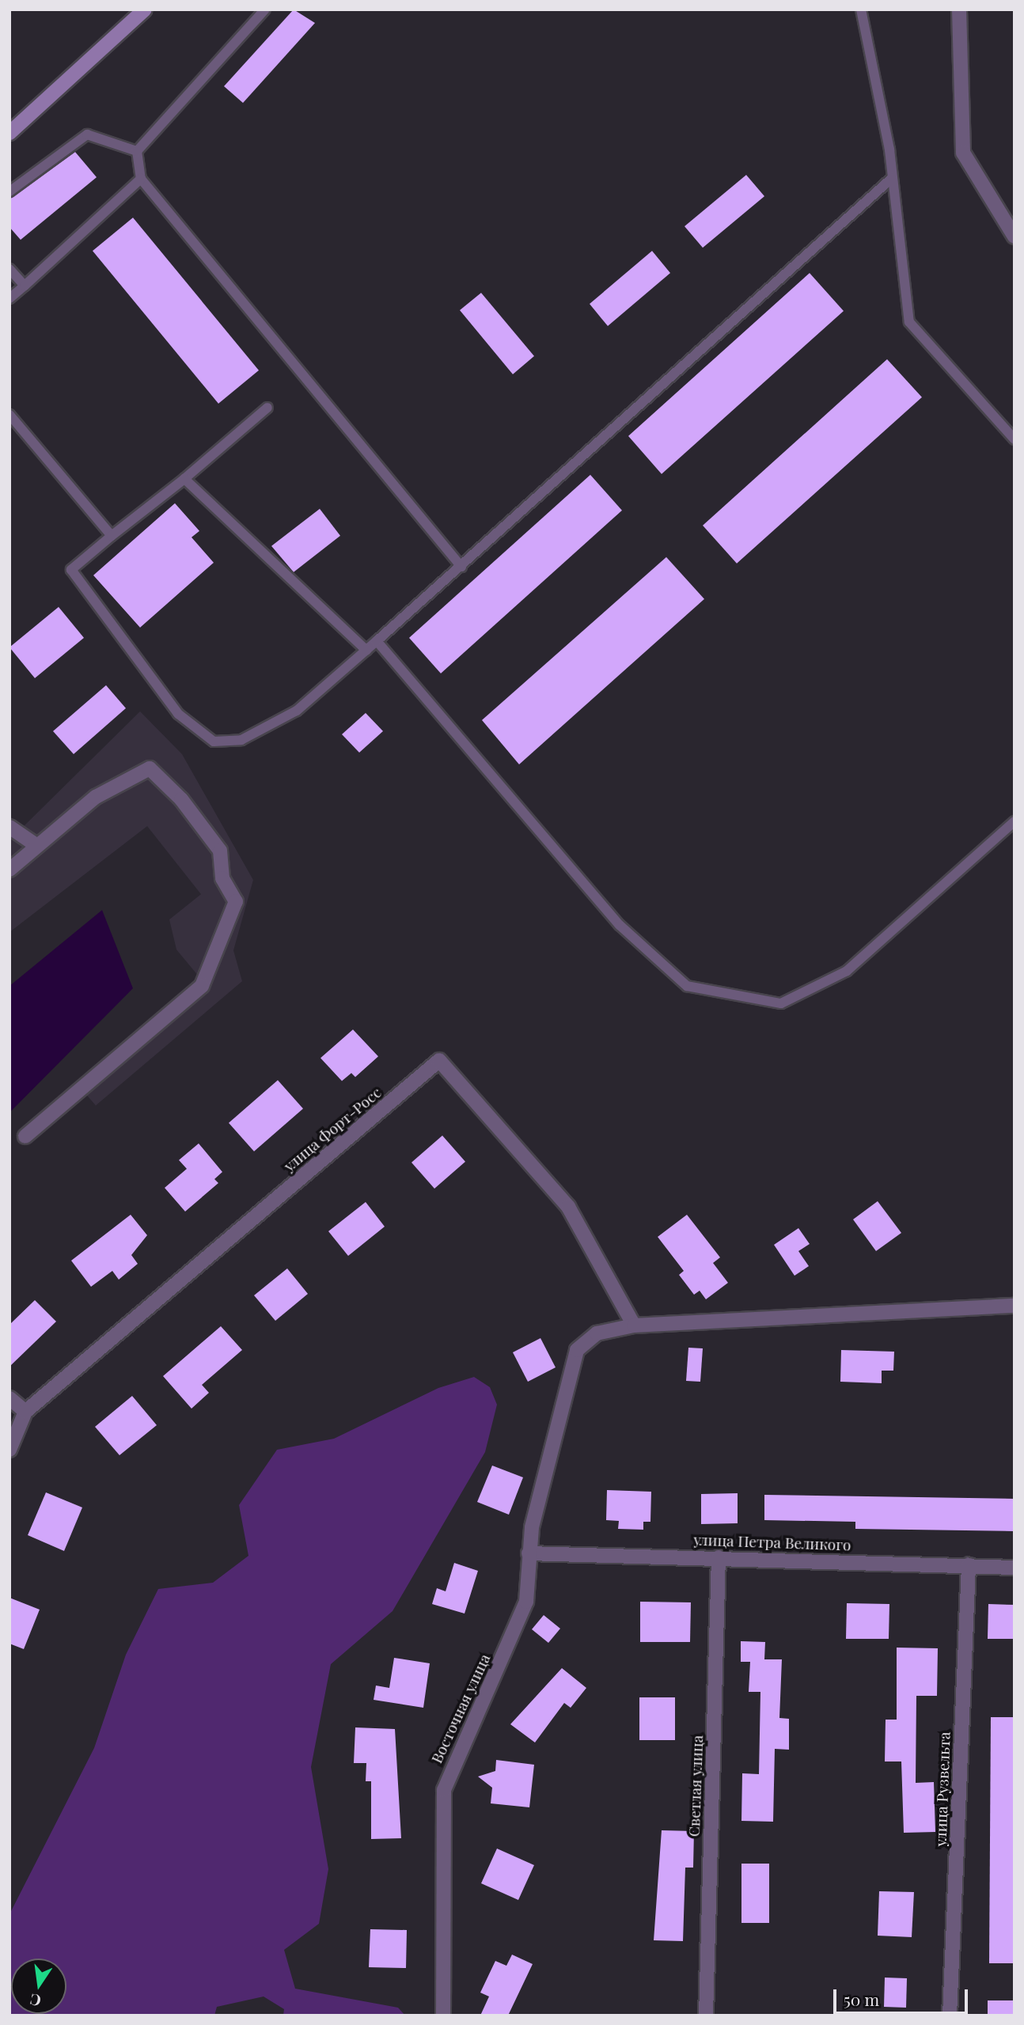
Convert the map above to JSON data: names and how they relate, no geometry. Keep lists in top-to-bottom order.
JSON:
{
  "streets": {
    "street": [
      "улица Форт-Росс",
      "улица Петра Великого",
      "Восточная улица",
      "Светлая улица",
      "улица Рузвельта"
    ]
  },
  "crossings": [
    ["улица Форт-Росс", "Восточная улица"],
    ["улица Петра Великого", "Восточная улица"],
    ["улица Петра Великого", "Светлая улица"],
    ["улица Петра Великого", "улица Рузвельта"]
  ],
  "scale_bar": "50 m",
  "north": "bottom"
}
